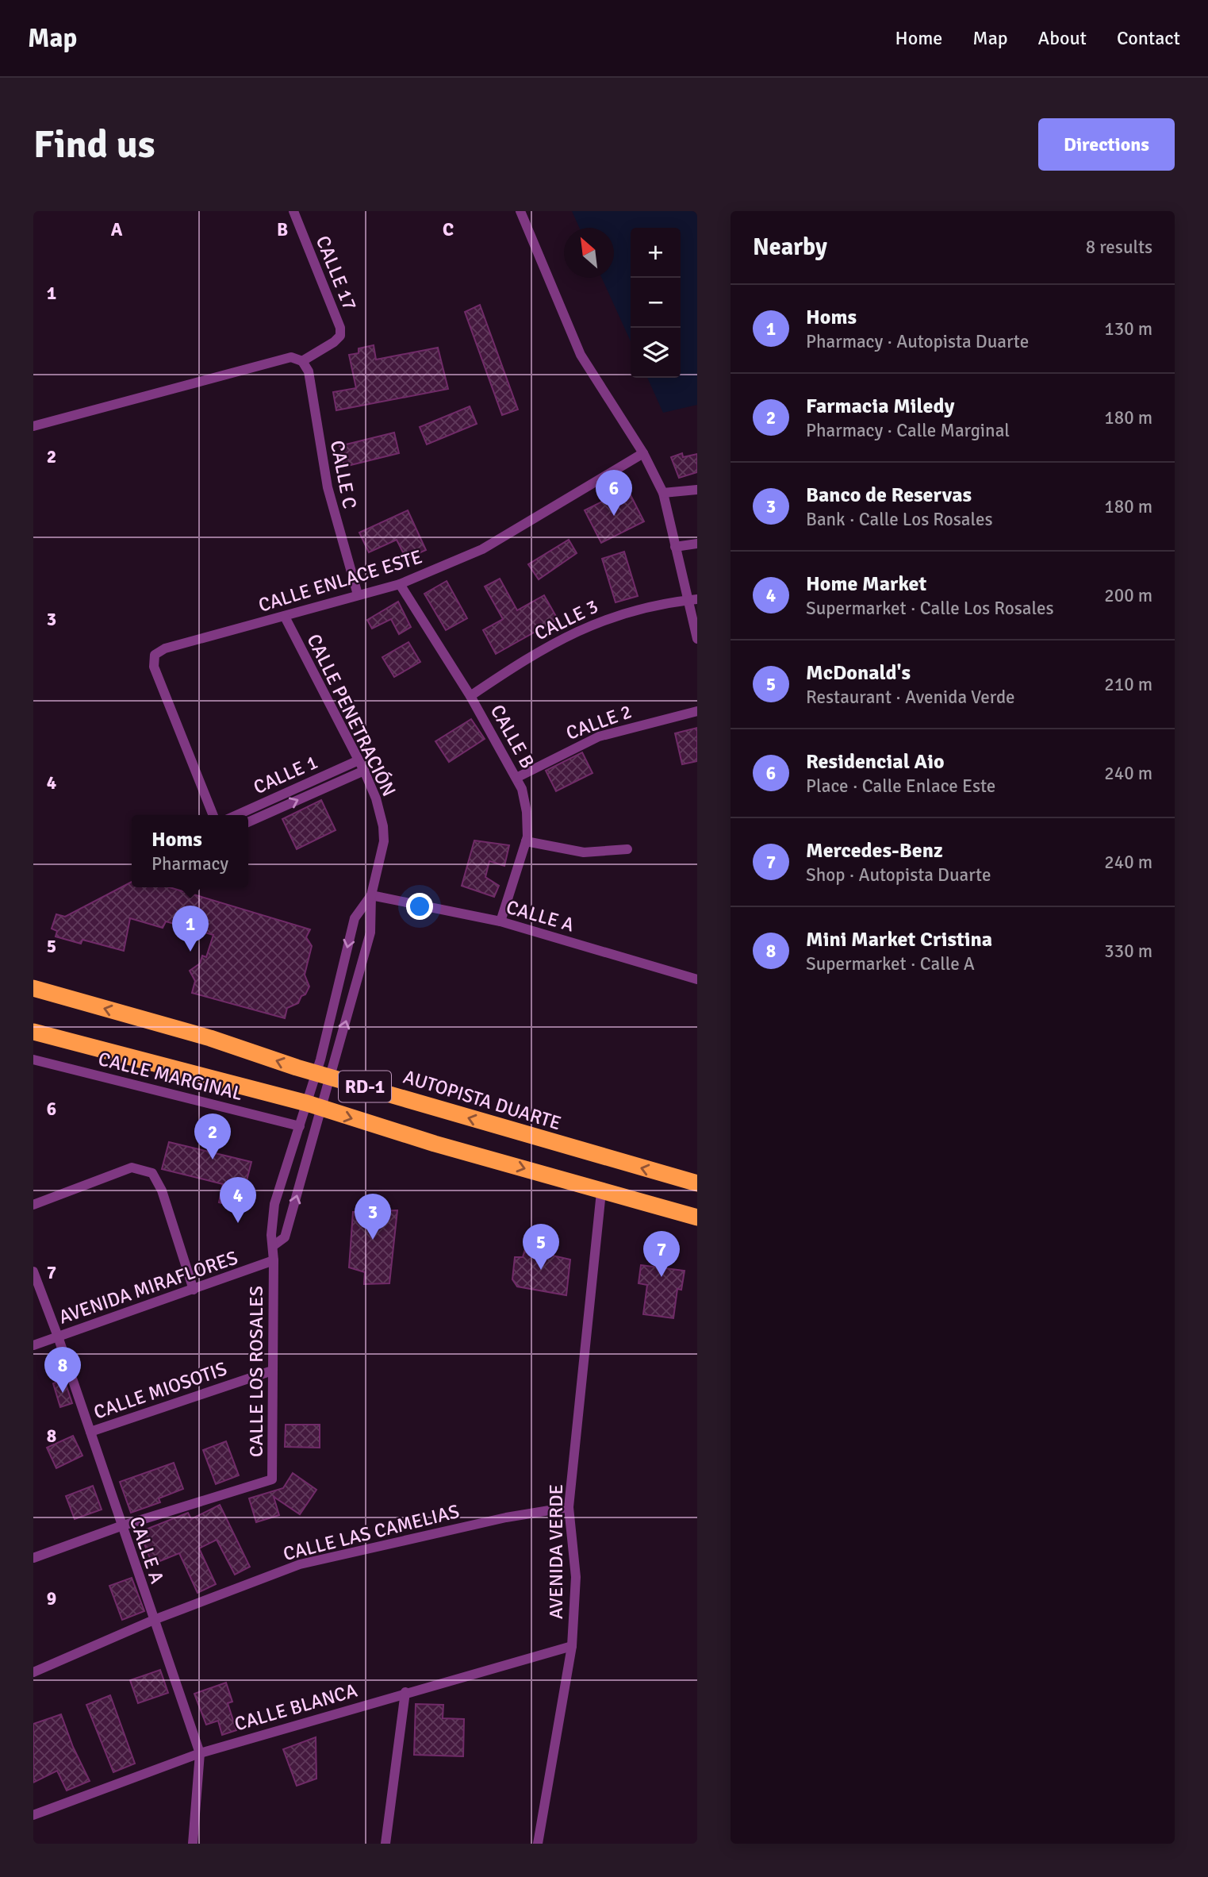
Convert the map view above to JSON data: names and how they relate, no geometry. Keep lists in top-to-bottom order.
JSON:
{
  "streets": {
    "highway": ["RD-1", "AUTOPISTA DUARTE"],
    "street": [
      "CALLE 17",
      "CALLE C",
      "CALLE ENLACE ESTE",
      "CALLE 3",
      "CALLE PENETRACIÓN",
      "CALLE 2",
      "CALLE B",
      "CALLE 1",
      "CALLE A",
      "CALLE MARGINAL",
      "AVENIDA MIRAFLORES",
      "CALLE LOS ROSALES",
      "CALLE MIOSOTIS",
      "CALLE LAS CAMELIAS",
      "AVENIDA VERDE",
      "CALLE BLANCA"
    ]
  },
  "crossings": [
    ["CALLE 17", "CALLE C"],
    ["CALLE C", "CALLE ENLACE ESTE"],
    ["CALLE ENLACE ESTE", "CALLE PENETRACIÓN"],
    ["CALLE ENLACE ESTE", "CALLE B"],
    ["CALLE 3", "CALLE B"],
    ["CALLE PENETRACIÓN", "CALLE 1"],
    ["CALLE PENETRACIÓN", "CALLE A"],
    ["CALLE PENETRACIÓN", "AUTOPISTA DUARTE"],
    ["CALLE 2", "CALLE B"],
    ["CALLE B", "CALLE A"],
    ["CALLE A", "AVENIDA MIRAFLORES"],
    ["CALLE A", "CALLE LOS ROSALES"],
    ["CALLE A", "CALLE MIOSOTIS"],
    ["CALLE A", "CALLE LAS CAMELIAS"],
    ["CALLE A", "CALLE BLANCA"],
    ["CALLE MARGINAL", "CALLE LOS ROSALES"],
    ["RD-1", "CALLE LOS ROSALES"],
    ["RD-1", "AVENIDA VERDE"],
    ["AVENIDA MIRAFLORES", "CALLE LOS ROSALES"],
    ["CALLE LOS ROSALES", "CALLE MIOSOTIS"],
    ["CALLE LAS CAMELIAS", "AVENIDA VERDE"],
    ["AVENIDA VERDE", "CALLE BLANCA"]
  ],
  "north": "top left",
  "page": {
    "header": "Map",
    "nav": [
      "Home",
      "Map",
      "About",
      "Contact"
    ],
    "buttons": "Directions",
    "title": "Find us",
    "heading": ["Nearby", "8 results"],
    "map_buttons": ["+", "−"],
    "list": [
      {
        "mark": "1",
        "name": "Homs",
        "note": "Pharmacy · Autopista Duarte",
        "value": "130 m"
      },
      {
        "mark": "2",
        "name": "Farmacia Miledy",
        "note": "Pharmacy · Calle Marginal",
        "value": "180 m"
      },
      {
        "mark": "3",
        "name": "Banco de Reservas",
        "note": "Bank · Calle Los Rosales",
        "value": "180 m"
      },
      {
        "mark": "4",
        "name": "Home Market",
        "note": "Supermarket · Calle Los Rosales",
        "value": "200 m"
      },
      {
        "mark": "5",
        "name": "McDonald's",
        "note": "Restaurant · Avenida Verde",
        "value": "210 m"
      },
      {
        "mark": "6",
        "name": "Residencial Aio",
        "note": "Place · Calle Enlace Este",
        "value": "240 m"
      },
      {
        "mark": "7",
        "name": "Mercedes-Benz",
        "note": "Shop · Autopista Duarte",
        "value": "240 m"
      },
      {
        "mark": "8",
        "name": "Mini Market Cristina",
        "note": "Supermarket · Calle A",
        "value": "330 m"
      }
    ],
    "pins": [
      "6",
      "1",
      "2",
      "4",
      "3",
      "5",
      "7",
      "8"
    ],
    "popup": ["Homs", "Pharmacy"]
  },
  "grid": {
    "columns": ["A", "B", "C"],
    "rows": [
      "1",
      "2",
      "3",
      "4",
      "5",
      "6",
      "7",
      "8",
      "9"
    ]
  }
}
